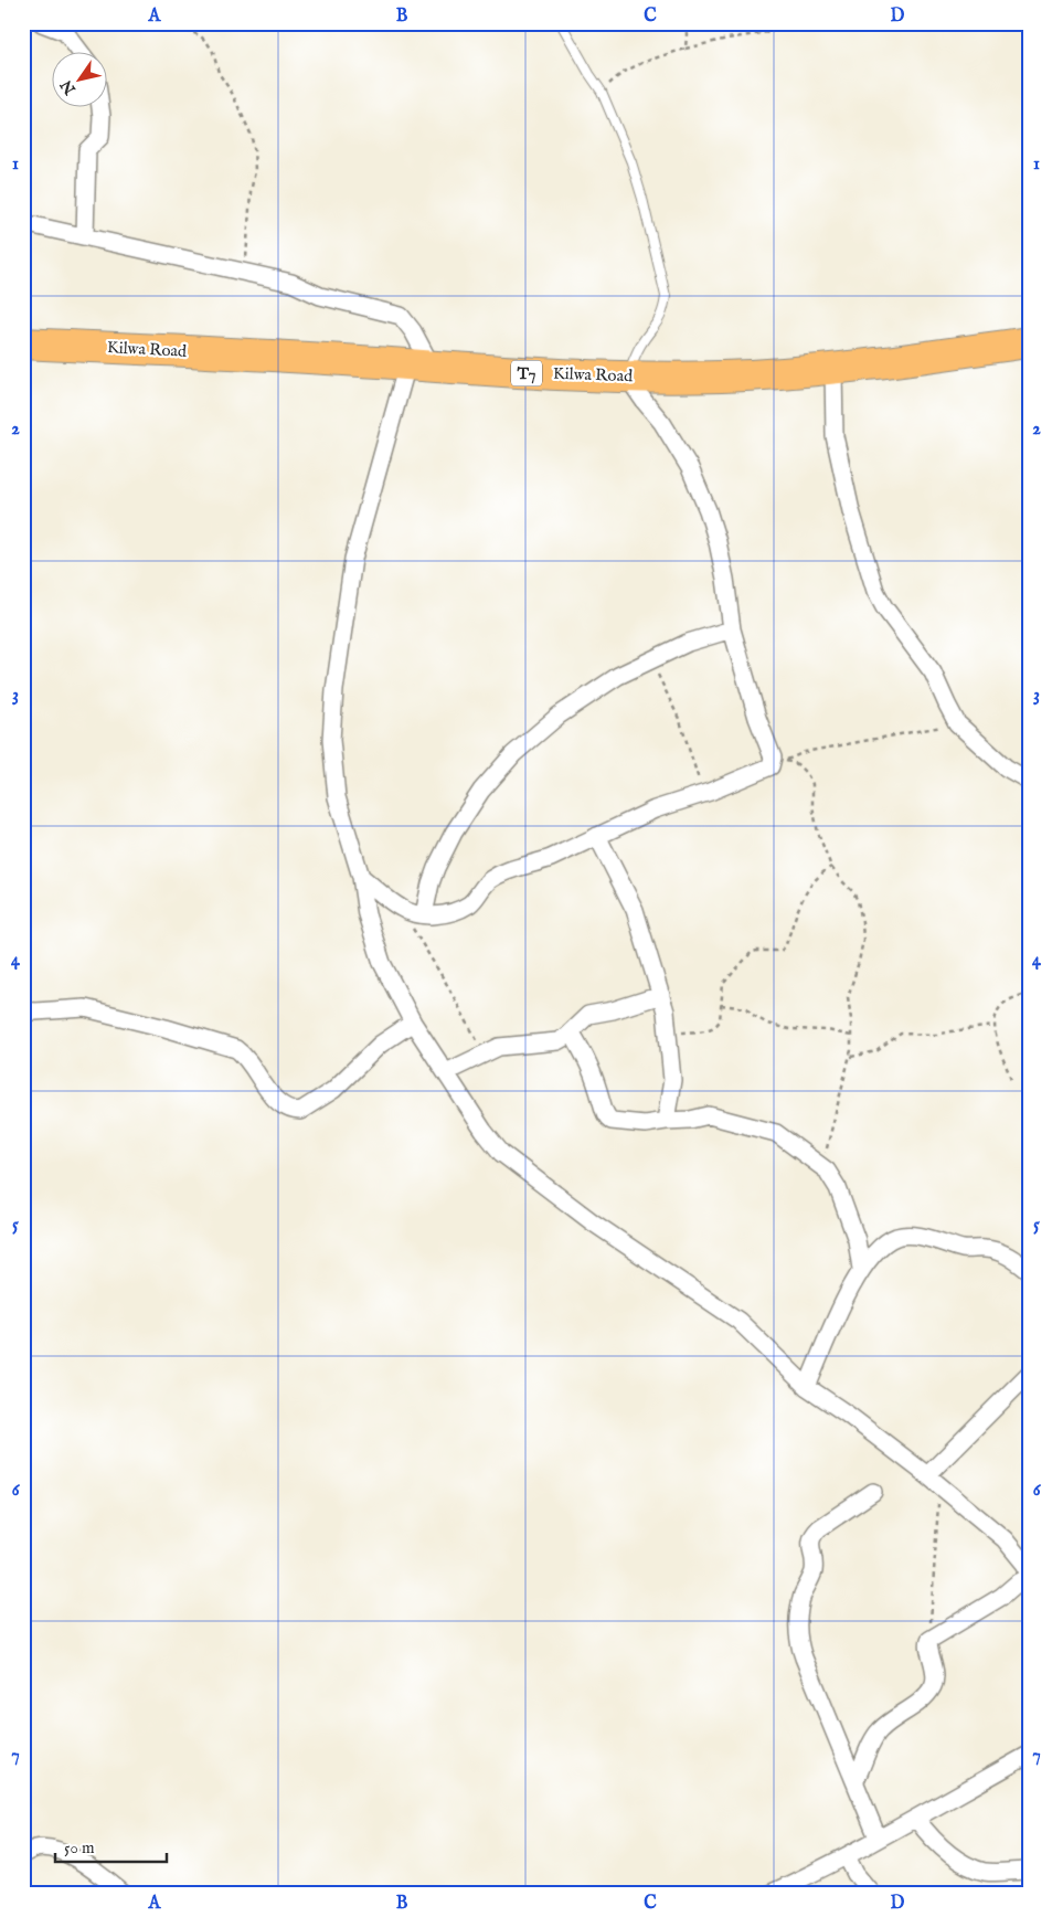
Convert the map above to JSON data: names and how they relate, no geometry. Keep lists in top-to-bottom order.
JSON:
{
  "streets": {
    "highway": ["Kilwa Road", "T7"]
  },
  "scale_bar": "50 m",
  "north": "bottom left",
  "grid": {
    "columns": [
      "A",
      "B",
      "C",
      "D"
    ],
    "rows": [
      "1",
      "2",
      "3",
      "4",
      "5",
      "6",
      "7"
    ]
  }
}
